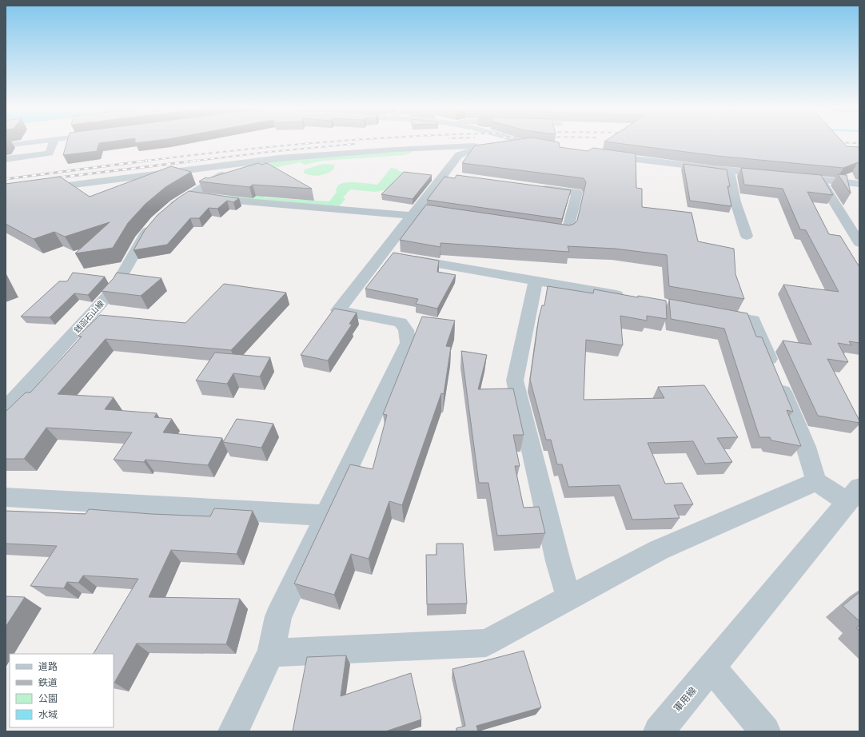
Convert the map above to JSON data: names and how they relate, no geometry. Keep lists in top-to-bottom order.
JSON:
{
  "streets": {
    "street": ["銭函石山線", "軍用線"]
  },
  "legend": [
    "道路",
    "鉄道",
    "公園",
    "水域"
  ]
}
